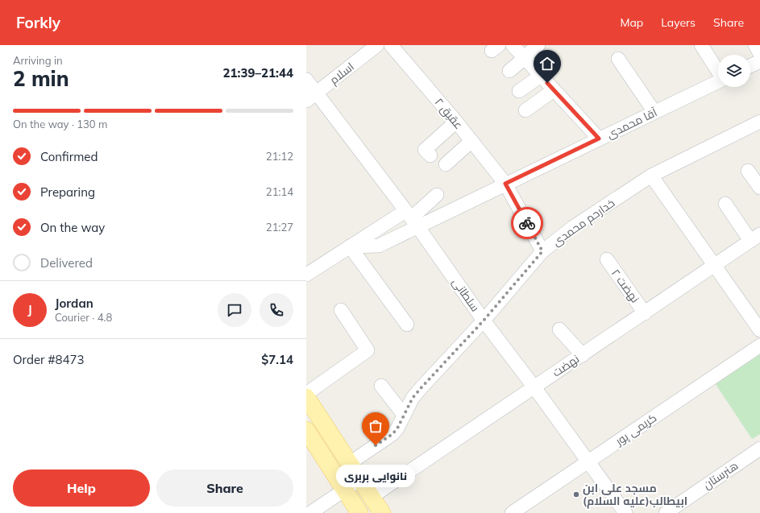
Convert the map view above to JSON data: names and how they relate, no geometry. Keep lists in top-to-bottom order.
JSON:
{
  "streets": {
    "street": [
      "اسلام",
      "عقیق ۲",
      "آقا محمدی",
      "خدارحم محمدی",
      "نهضت ۲",
      "سلطانی",
      "نهضت",
      "کریمی پور",
      "هنرستان"
    ]
  },
  "crossings": [
    ["اسلام", "سلطانی"],
    ["عقیق ۲", "آقا محمدی"],
    ["عقیق ۲", "خدارحم محمدی"],
    ["آقا محمدی", "سلطانی"],
    ["خدارحم محمدی", "سلطانی"],
    ["نهضت ۲", "نهضت"],
    ["سلطانی", "نهضت"],
    ["سلطانی", "کریمی پور"]
  ],
  "places": ["نانوایی بربری", "مسجد علی ابن ابیطالب(علیه السلام)"],
  "page": {
    "header": "Forkly",
    "nav": ["Map", "Layers", "Share"],
    "heading": ["2 min", "Arriving in", "21:39–21:44"],
    "panel": [
      "Jordan",
      "Courier · 4.8",
      "Order #8473",
      "$7.14"
    ],
    "bar": "On the way · 130 m",
    "list": [
      ["Confirmed", "21:12"],
      ["Preparing", "21:14"],
      ["On the way", "21:27"],
      "Delivered"
    ],
    "round": "J",
    "buttons": ["Help", "Share"],
    "bubble": "نانوایی بربری"
  }
}
